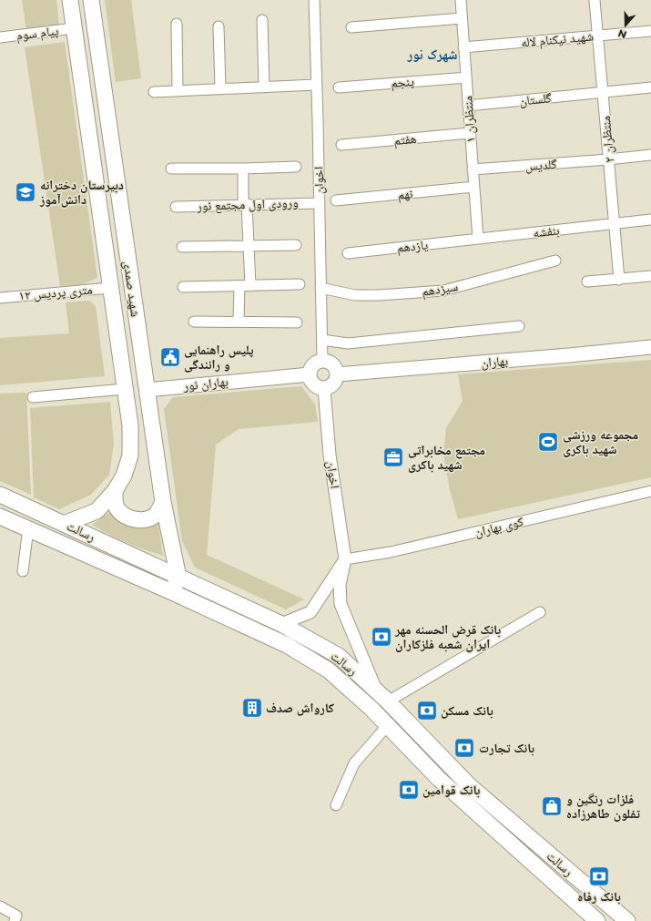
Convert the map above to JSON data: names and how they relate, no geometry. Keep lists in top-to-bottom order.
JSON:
{
  "streets": {
    "main road": [
      "شهید صمدی",
      "بهاران",
      "بهاران نور",
      "رسالت"
    ],
    "street": [
      "پیام سوم",
      "شهید نیکنام لاله",
      "پنجم",
      "گلستان",
      "منتظران ۱",
      "هفتم",
      "منتظران ۲",
      "گلدیس",
      "اخوان",
      "نهم",
      "ورودی اول مجتمع نور",
      "بنفشه",
      "یازدهم",
      "سیزدهم",
      "۱۲ متری پردیس",
      "کوی بهاران"
    ]
  },
  "crossings": [
    ["پیام سوم", "شهید صمدی"],
    ["شهید نیکنام لاله", "منتظران ۱"],
    ["شهید نیکنام لاله", "منتظران ۲"],
    ["پنجم", "منتظران ۱"],
    ["گلستان", "منتظران ۱"],
    ["گلستان", "منتظران ۲"],
    ["منتظران ۱", "هفتم"],
    ["منتظران ۱", "گلدیس"],
    ["منتظران ۱", "نهم"],
    ["منتظران ۱", "بنفشه"],
    ["منتظران ۱", "یازدهم"],
    ["منتظران ۲", "گلدیس"],
    ["منتظران ۲", "بنفشه"],
    ["اخوان", "ورودی اول مجتمع نور"],
    ["اخوان", "سیزدهم"],
    ["اخوان", "بهاران"],
    ["اخوان", "بهاران نور"],
    ["اخوان", "کوی بهاران"],
    ["بنفشه", "یازدهم"],
    ["شهید صمدی", "۱۲ متری پردیس"],
    ["شهید صمدی", "بهاران نور"],
    ["شهید صمدی", "رسالت"],
    ["بهاران", "بهاران نور"]
  ],
  "districts": ["شهرک نور"],
  "places": {
    "school or university": ["دبیرستان دخترانه دانش‌آموز"],
    "public building": ["پلیس راهنمایی و رانندگی"],
    "sports": ["مجموعه ورزشی شهید باکری"],
    "office": ["مجتمع مخابراتی شهید باکری"],
    "bank": [
      "بانک قرض الحسنه مهر ایران شعبه فلزکاران",
      "بانک مسکن",
      "بانک تجارت",
      "بانک قوامین",
      "بانک رفاه"
    ],
    "building": ["کارواش صدف"],
    "shop": ["فلزات رنگین و تفلون طاهرزاده"]
  },
  "north": "bottom"
}
